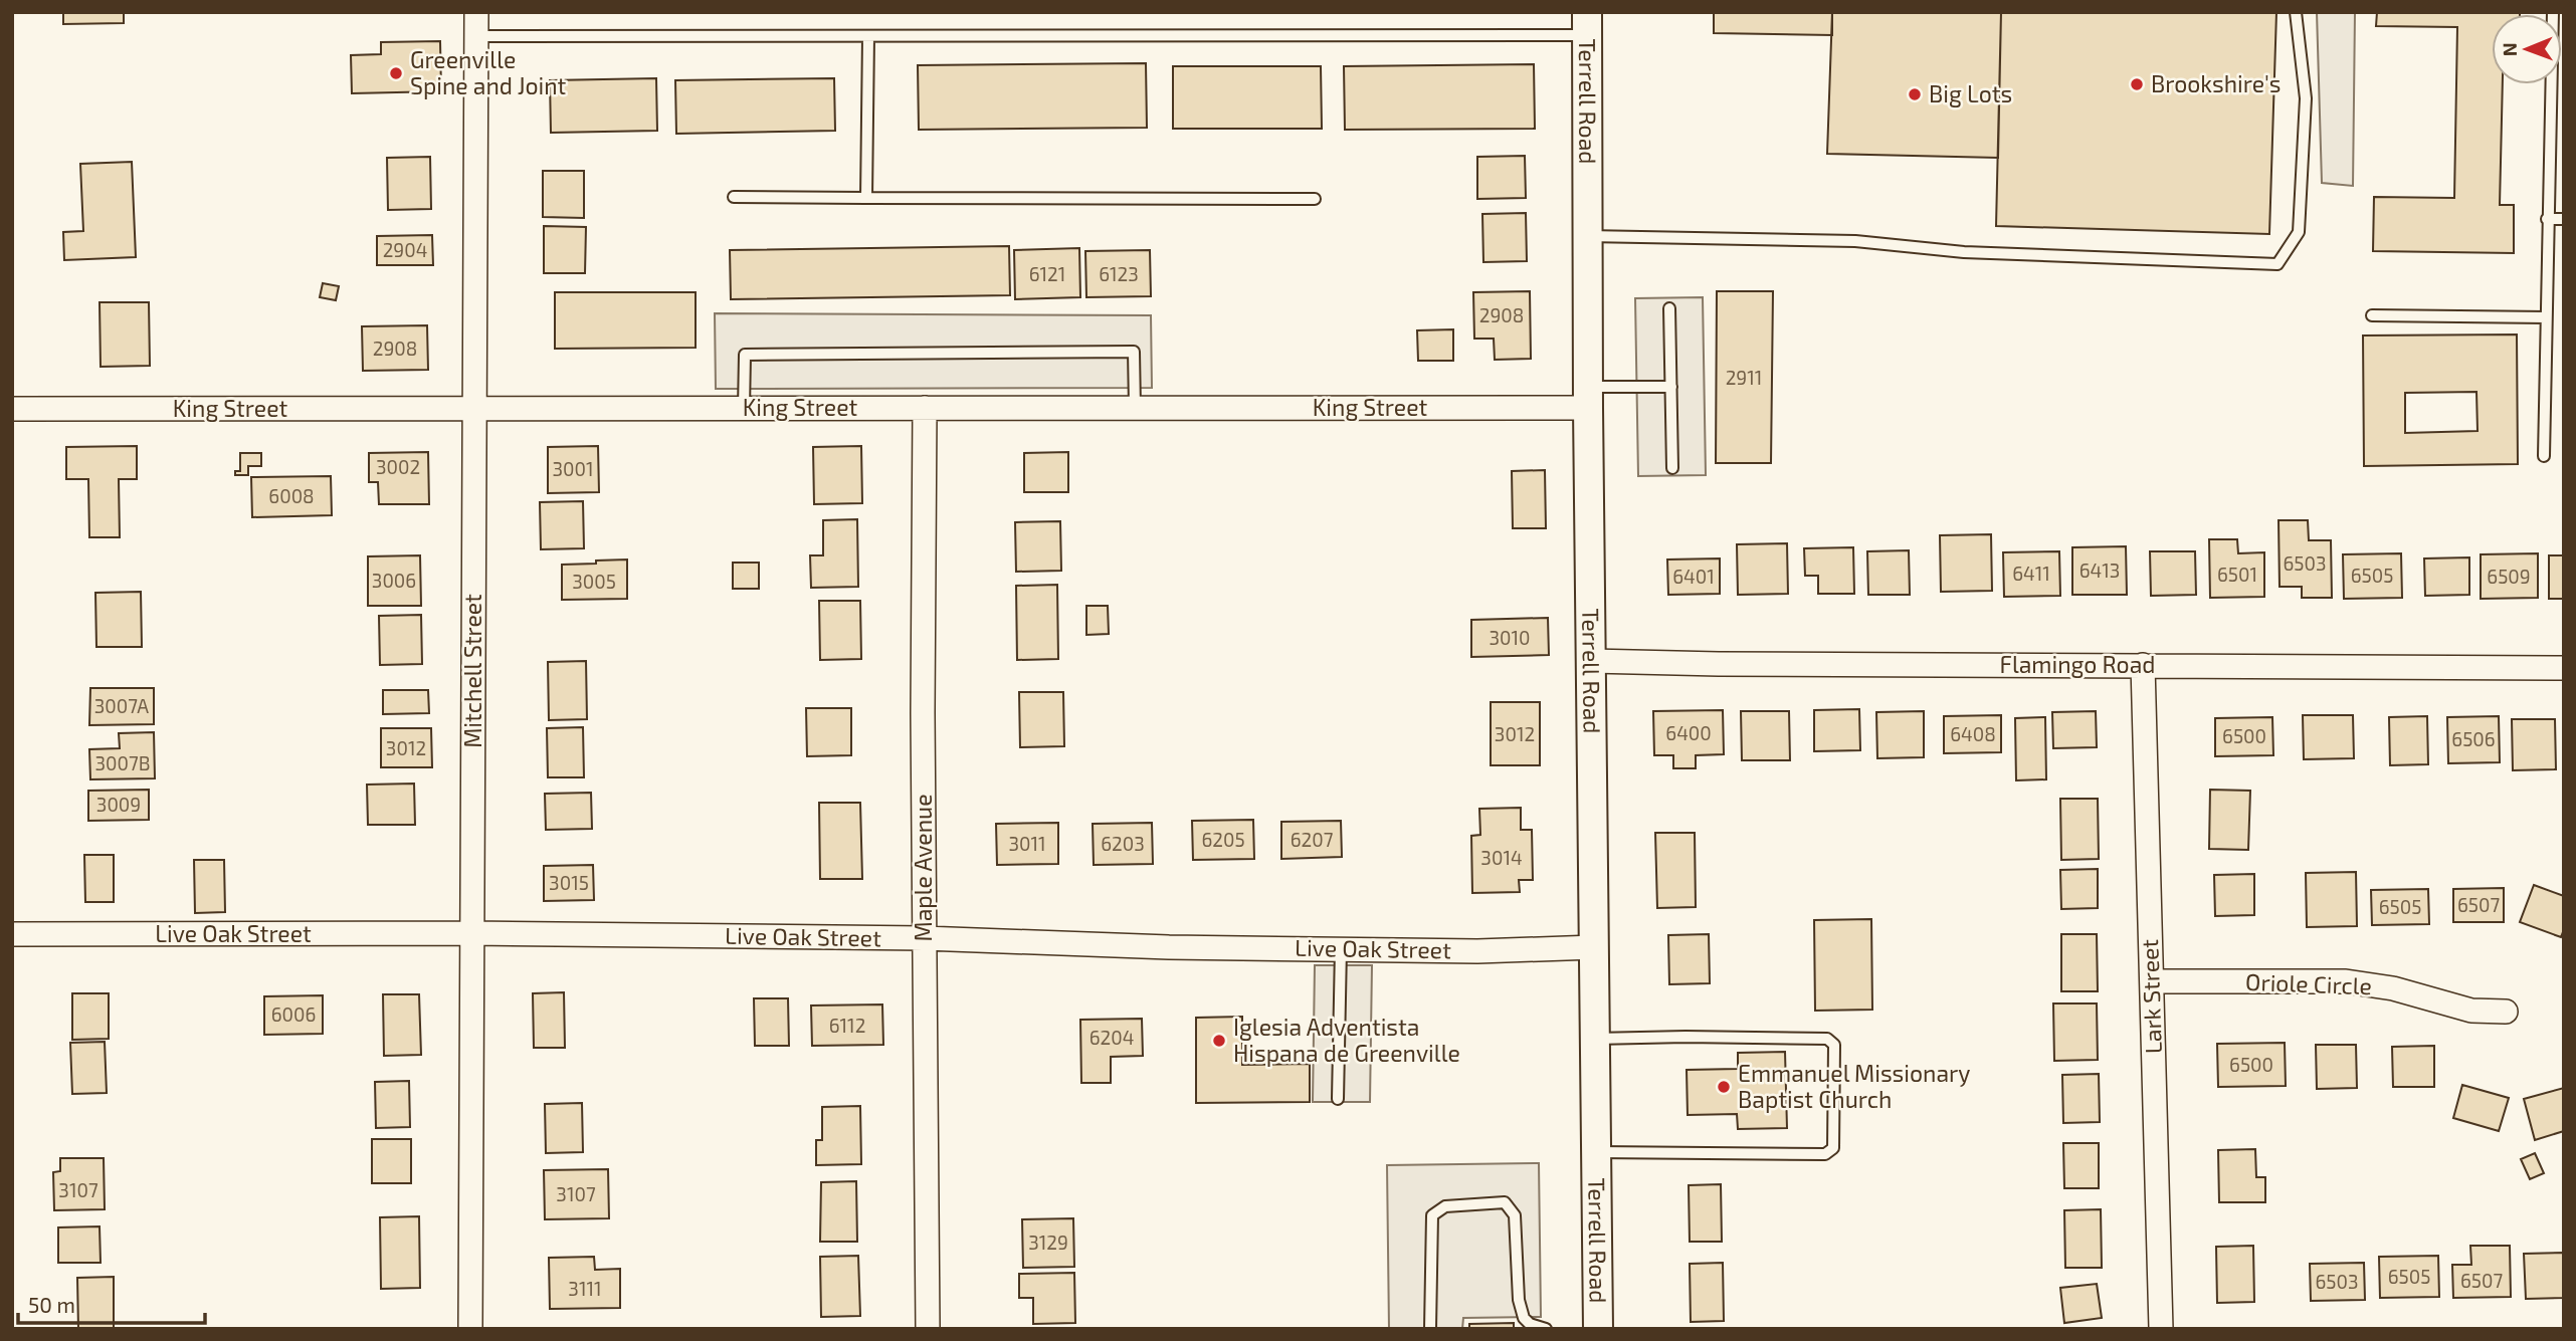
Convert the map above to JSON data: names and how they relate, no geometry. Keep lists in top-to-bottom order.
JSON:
{
  "streets": {
    "street": [
      "Terrell Road",
      "King Street",
      "Flamingo Road",
      "Mitchell Street",
      "Maple Avenue",
      "Live Oak Street",
      "Oriole Circle",
      "Lark Street"
    ]
  },
  "crossings": [
    ["Terrell Road", "King Street"],
    ["Terrell Road", "Flamingo Road"],
    ["Terrell Road", "Live Oak Street"],
    ["King Street", "Mitchell Street"],
    ["King Street", "Maple Avenue"],
    ["Flamingo Road", "Lark Street"],
    ["Mitchell Street", "Live Oak Street"],
    ["Maple Avenue", "Live Oak Street"],
    ["Oriole Circle", "Lark Street"]
  ],
  "places": [
    "Greenville Spine and Joint",
    "Brookshire's",
    "Big Lots",
    "Iglesia Adventista Hispana de Greenville",
    "Emmanuel Missionary Baptist Church"
  ],
  "house_numbers": [
    "2904",
    "6121",
    "6123",
    "2908",
    "2908",
    "2911",
    "3002",
    "3001",
    "6008",
    "6503",
    "6413",
    "6411",
    "6501",
    "6505",
    "6401",
    "6509",
    "3006",
    "3005",
    "3010",
    "3007A",
    "6400",
    "3012",
    "6408",
    "6500",
    "6506",
    "3012",
    "3007B",
    "3009",
    "6205",
    "6207",
    "3011",
    "6203",
    "3014",
    "3015",
    "6507",
    "6505",
    "6006",
    "6112",
    "6204",
    "6500",
    "3107",
    "3107",
    "3129",
    "6505",
    "6507",
    "6503",
    "3111"
  ],
  "scale_bar": "50 m",
  "north": "left"
}
